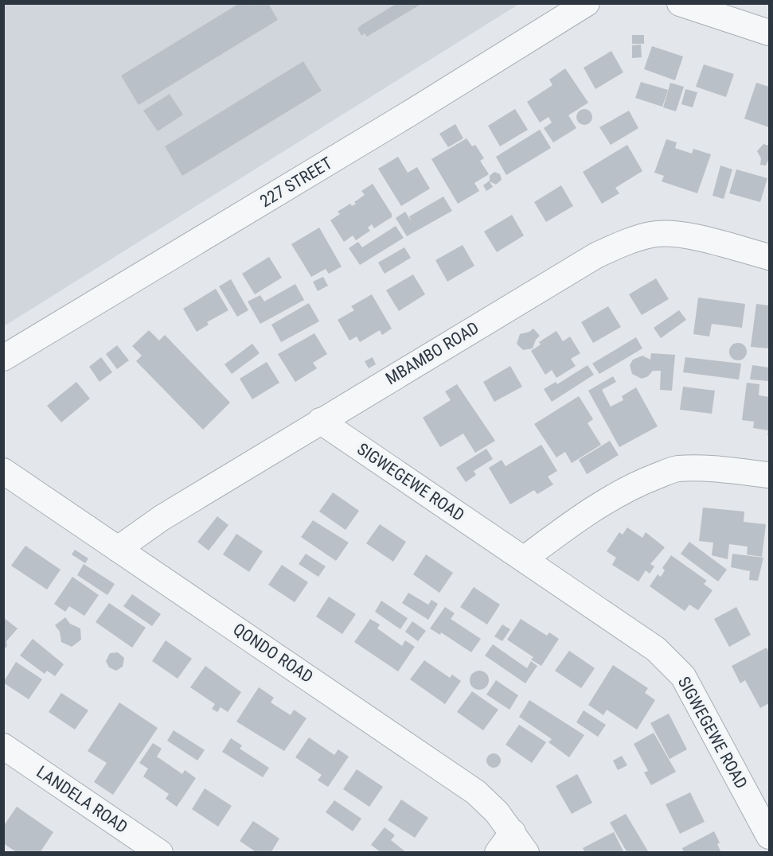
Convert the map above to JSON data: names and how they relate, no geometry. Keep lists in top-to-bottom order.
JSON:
{
  "streets": {
    "street": [
      "227 STREET",
      "MBAMBO ROAD",
      "SIGWEGEWE ROAD",
      "QONDO ROAD",
      "LANDELA ROAD"
    ]
  },
  "crossings": [
    ["MBAMBO ROAD", "SIGWEGEWE ROAD"],
    ["MBAMBO ROAD", "QONDO ROAD"]
  ]
}
